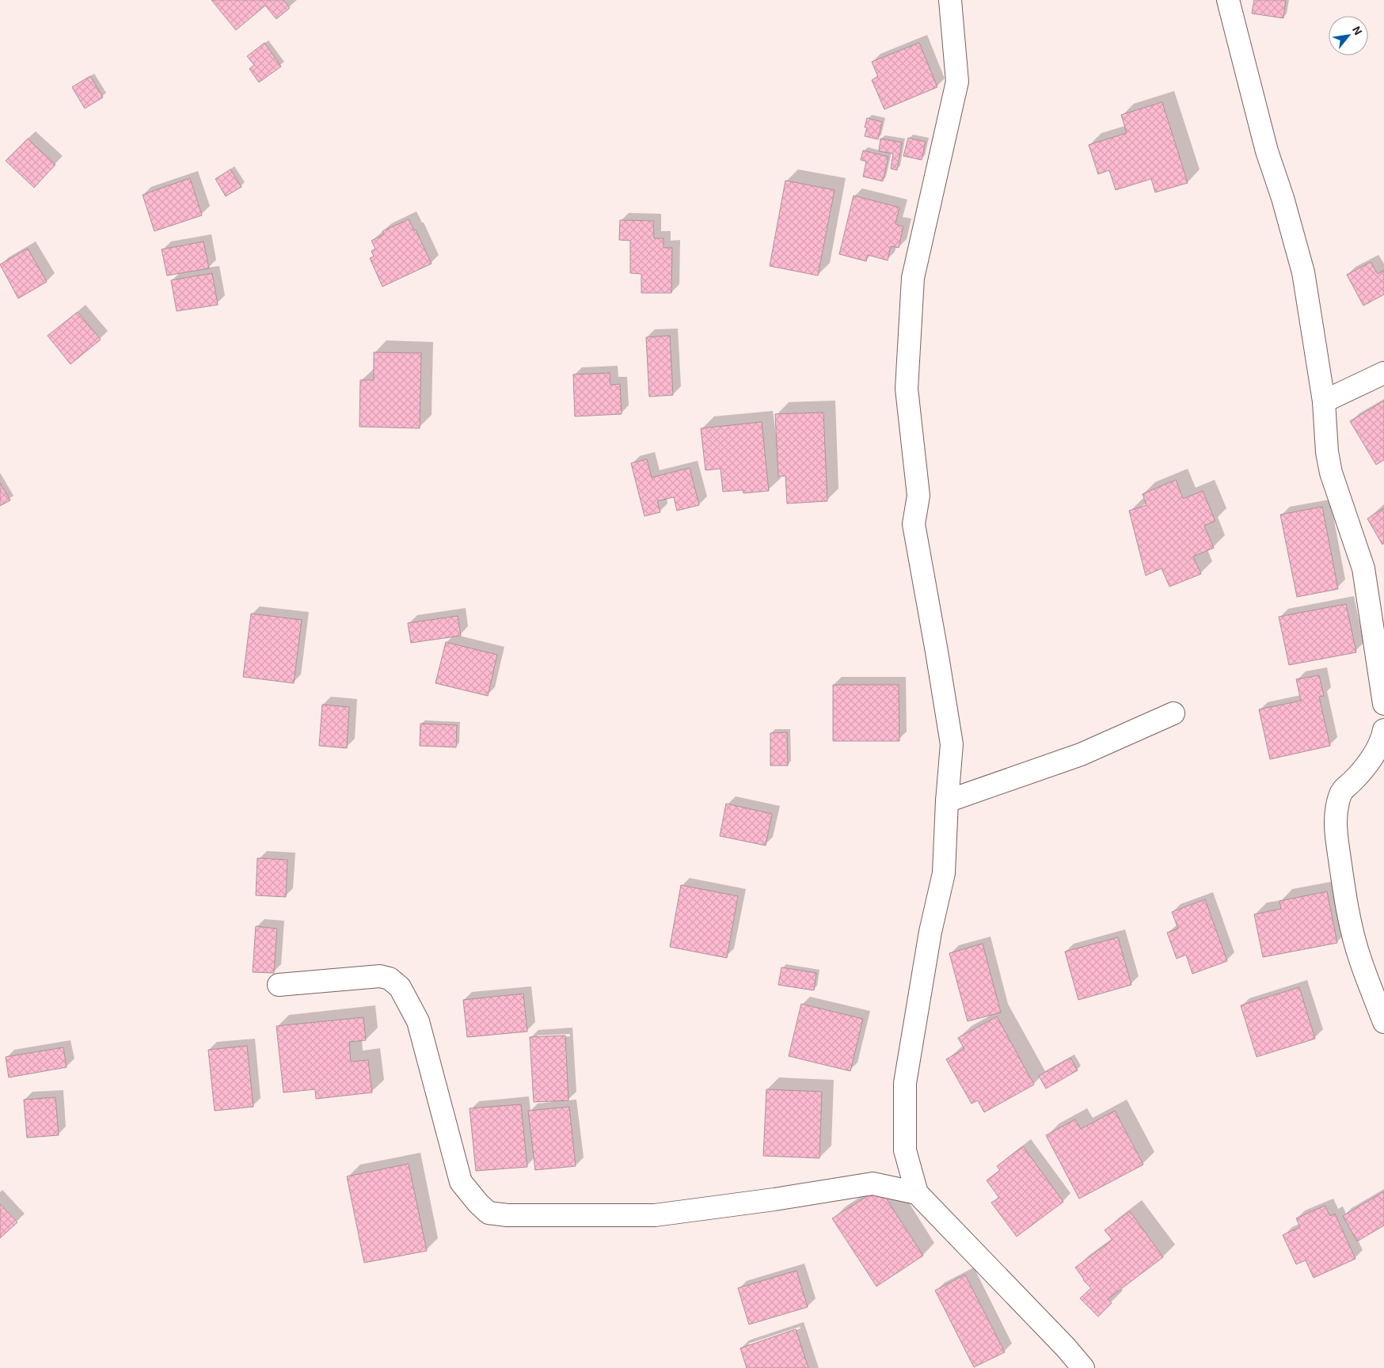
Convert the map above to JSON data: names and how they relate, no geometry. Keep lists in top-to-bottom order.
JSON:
{
  "north": "top right"
}
